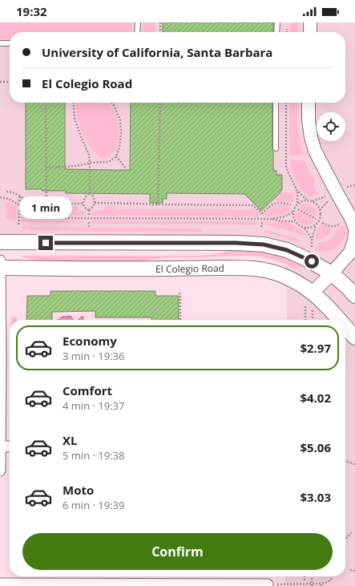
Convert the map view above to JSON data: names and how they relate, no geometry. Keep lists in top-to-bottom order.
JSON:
{
  "streets": {
    "main road": ["El Colegio Road"]
  },
  "page": {
    "status": "19:32",
    "banner": ["University of California, Santa Barbara", "El Colegio Road"],
    "bubble": "1 min",
    "list": [
      {
        "name": "Economy",
        "note": "3 min · 19:36",
        "value": "$2.97"
      },
      {
        "name": "Comfort",
        "note": "4 min · 19:37",
        "value": "$4.02"
      },
      {
        "name": "XL",
        "note": "5 min · 19:38",
        "value": "$5.06"
      },
      {
        "name": "Moto",
        "note": "6 min · 19:39",
        "value": "$3.03"
      }
    ],
    "buttons": "Confirm"
  }
}
